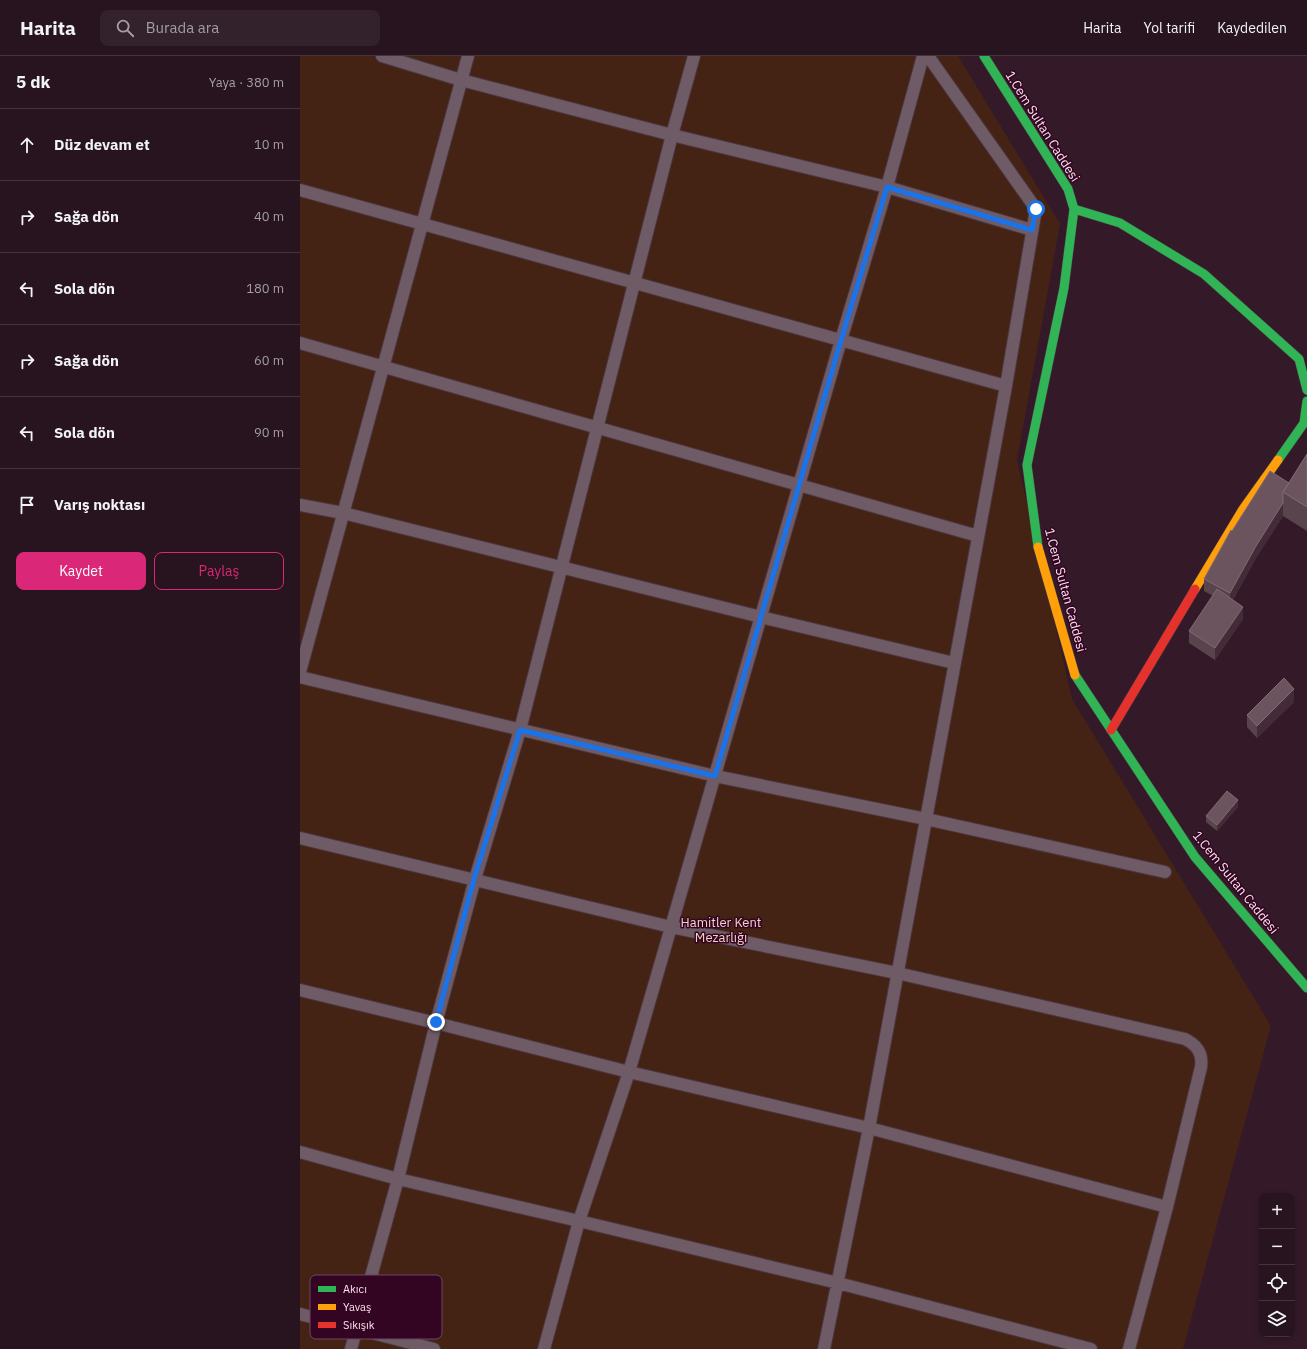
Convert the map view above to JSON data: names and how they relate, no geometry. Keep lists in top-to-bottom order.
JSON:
{
  "streets": {
    "street": ["1.Cem Sultan Caddesi"]
  },
  "parks": ["Hamitler Kent Mezarlığı"],
  "legend": ["Akıcı", "Yavaş", "Sıkışık"],
  "page": {
    "header": "Harita",
    "search": "Burada ara",
    "nav": ["Harita", "Yol tarifi", "Kaydedilen"],
    "heading": ["5 dk", "Yaya · 380 m"],
    "list": [
      ["Düz devam et", "10 m"],
      ["Sağa dön", "40 m"],
      ["Sola dön", "180 m"],
      ["Sağa dön", "60 m"],
      ["Sola dön", "90 m"],
      "Varış noktası"
    ],
    "buttons": ["Kaydet", "Paylaş"],
    "map_buttons": ["+", "−"]
  }
}
